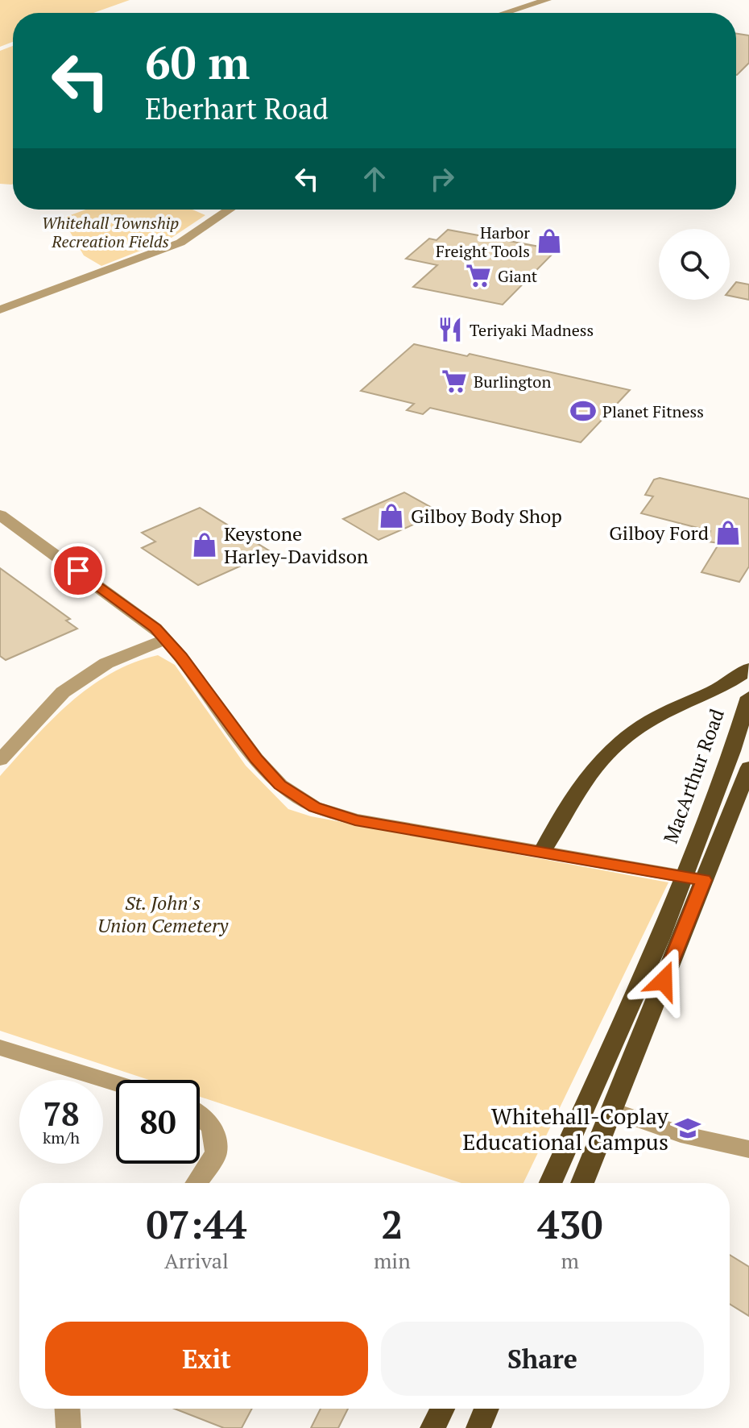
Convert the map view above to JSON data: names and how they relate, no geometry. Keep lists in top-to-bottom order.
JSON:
{
  "streets": {
    "highway": ["MacArthur Road"]
  },
  "parks": ["Whitehall Township Recreation Fields", "St. John's Union Cemetery"],
  "places": {
    "shop": [
      "Harbor Freight Tools",
      "Gilboy Body Shop",
      "Gilboy Ford",
      "Keystone Harley-Davidson"
    ],
    "supermarket": ["Giant", "Burlington"],
    "restaurant": ["Teriyaki Madness"],
    "sports": ["Planet Fitness"],
    "school or university": ["Whitehall-Coplay Educational Campus"]
  },
  "page": {
    "turn": ["60 m", "Eberhart Road"],
    "speed": "78 km/h",
    "limit": "80",
    "eta": [
      "07:44",
      "Arrival",
      "2",
      "min",
      "430",
      "m"
    ],
    "buttons": ["Exit", "Share"]
  }
}
